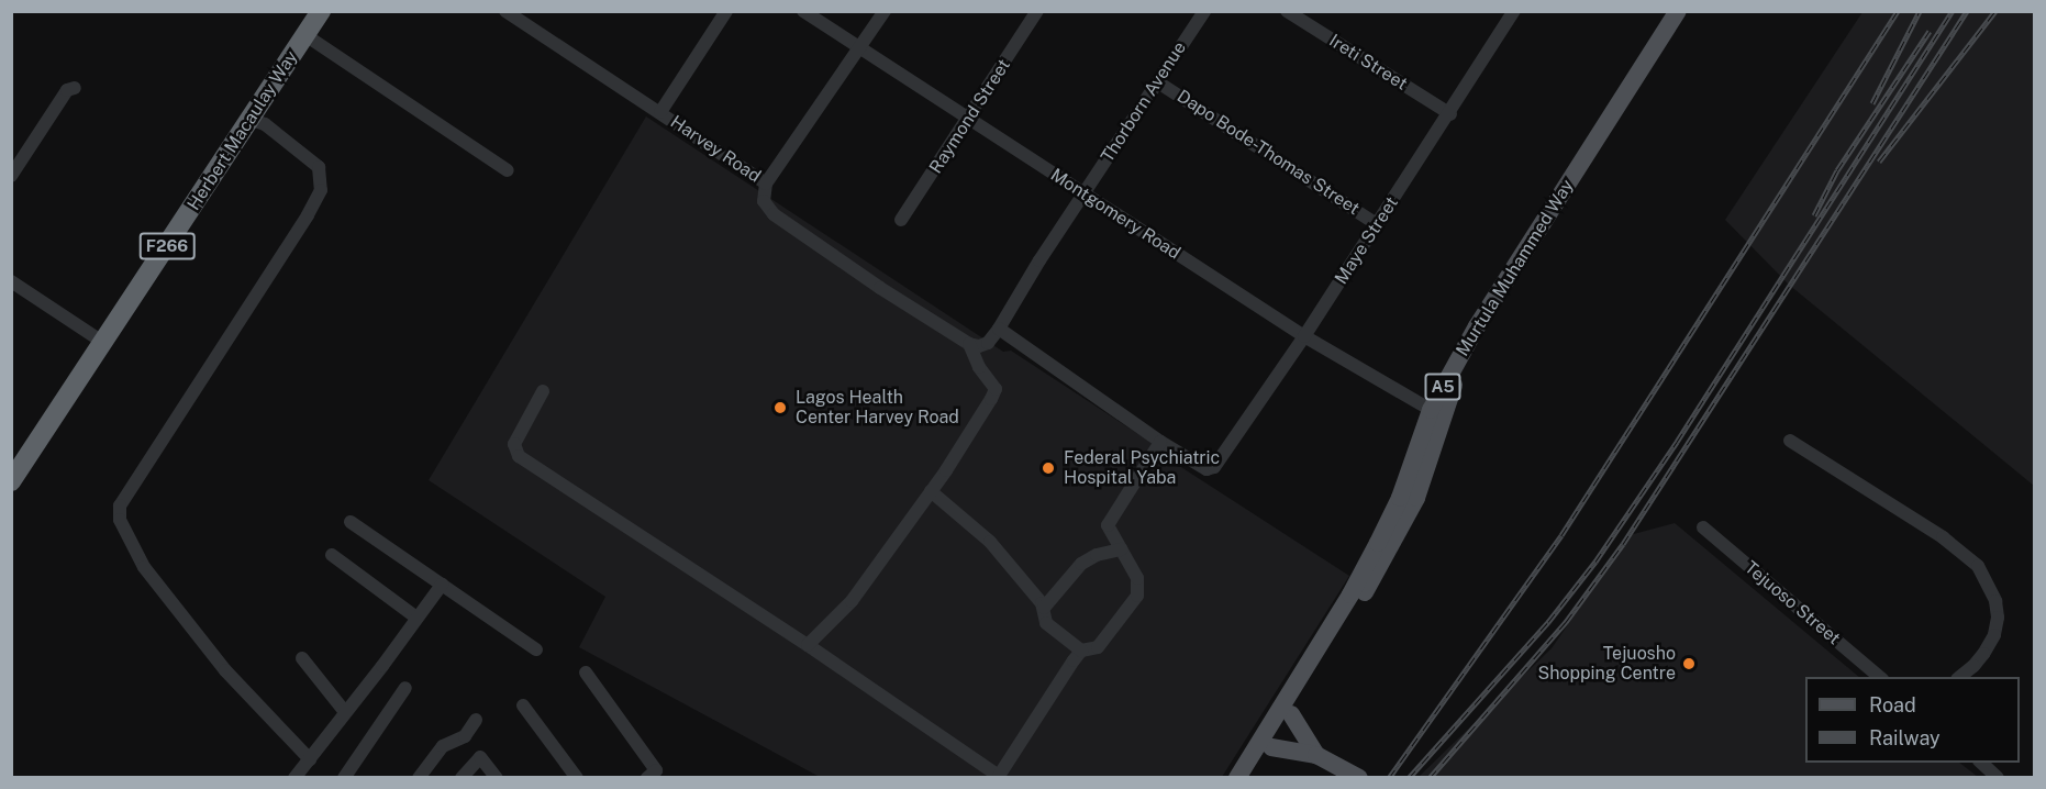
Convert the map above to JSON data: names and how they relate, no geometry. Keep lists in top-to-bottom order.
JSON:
{
  "streets": {
    "highway": ["Herbert Macaulay Way", "F266"],
    "main road": ["Murtula Muhammed Way", "A5"],
    "street": [
      "Ireti Street",
      "Thorborn Avenue",
      "Raymond Street",
      "Harvey Road",
      "Dapo Bode-Thomas Street",
      "Montgomery Road",
      "Maye Street",
      "Tejuoso Street"
    ]
  },
  "crossings": [
    ["Ireti Street", "Maye Street"],
    ["Thorborn Avenue", "Harvey Road"],
    ["Thorborn Avenue", "Dapo Bode-Thomas Street"],
    ["Thorborn Avenue", "Montgomery Road"],
    ["Raymond Street", "Montgomery Road"],
    ["Dapo Bode-Thomas Street", "Maye Street"],
    ["Montgomery Road", "Maye Street"],
    ["Montgomery Road", "Murtula Muhammed Way"]
  ],
  "places": ["Lagos Health Center Harvey Road", "Federal Psychiatric Hospital Yaba", "Tejuosho Shopping Centre"],
  "legend": ["Road", "Railway"]
}
